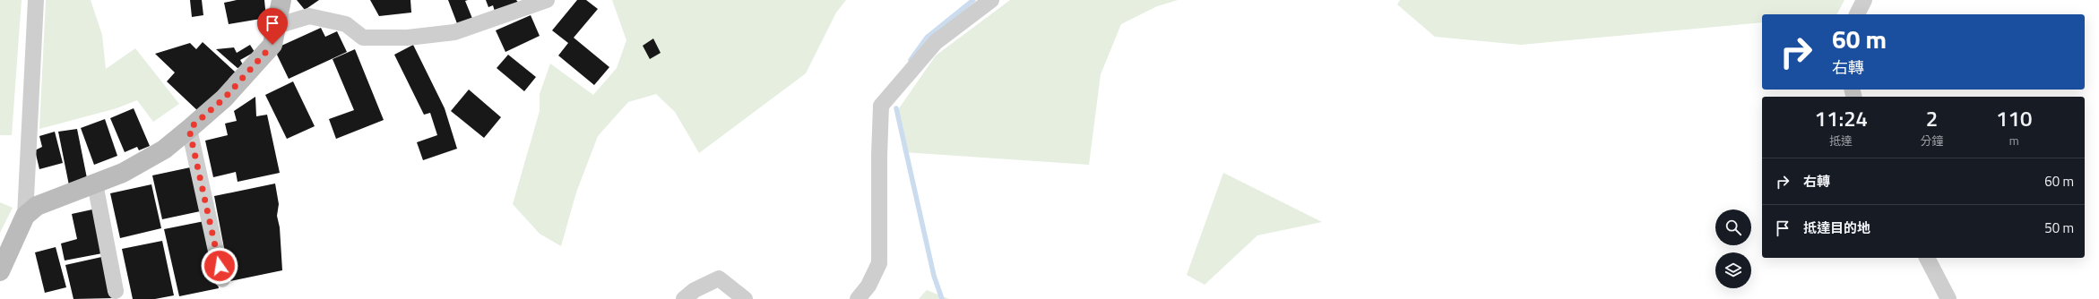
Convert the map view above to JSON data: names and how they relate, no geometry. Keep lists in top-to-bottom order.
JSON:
{
  "page": {
    "turn": ["60 m", "右轉"],
    "eta": [
      "11:24",
      "抵達",
      "2",
      "分鐘",
      "110",
      "m"
    ],
    "list": [
      {
        "name": "右轉",
        "value": "60 m"
      },
      {
        "name": "抵達目的地",
        "value": "50 m"
      }
    ]
  }
}
